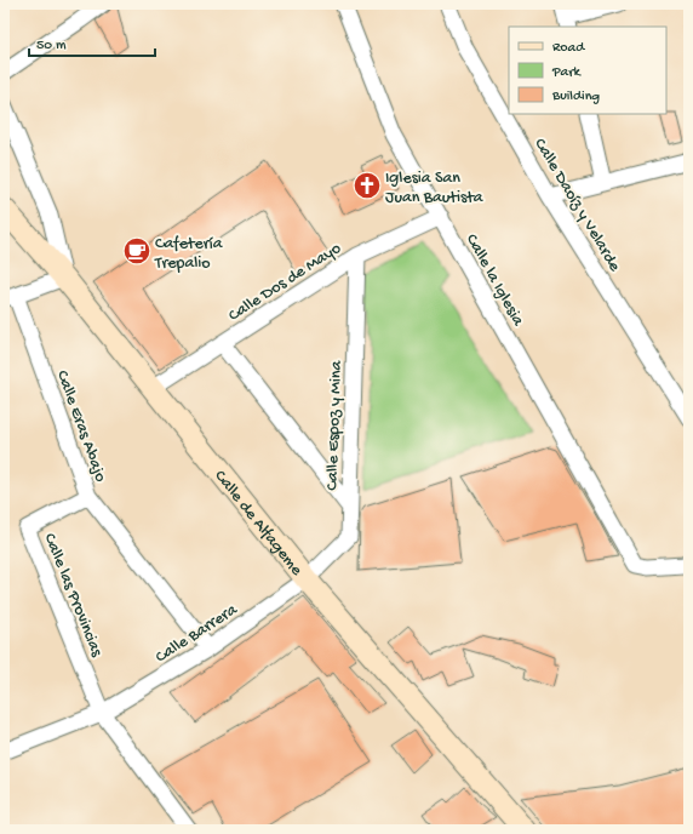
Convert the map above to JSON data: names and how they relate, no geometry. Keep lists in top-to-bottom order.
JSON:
{
  "streets": {
    "street": [
      "Calle Daoíz y Velarde",
      "Calle la Iglesia",
      "Calle Dos de Mayo",
      "Calle Eras Abajo",
      "Calle Espoz y Mina",
      "Calle de Alfageme",
      "Calle las Provincias",
      "Calle Barrera"
    ]
  },
  "crossings": [
    ["Calle la Iglesia", "Calle Dos de Mayo"],
    ["Calle Dos de Mayo", "Calle Espoz y Mina"],
    ["Calle Dos de Mayo", "Calle de Alfageme"],
    ["Calle Eras Abajo", "Calle las Provincias"],
    ["Calle Eras Abajo", "Calle Barrera"],
    ["Calle Espoz y Mina", "Calle de Alfageme"],
    ["Calle Espoz y Mina", "Calle Barrera"],
    ["Calle de Alfageme", "Calle Barrera"],
    ["Calle las Provincias", "Calle Barrera"]
  ],
  "places": {
    "church": ["Iglesia San Juan Bautista"],
    "cafe": ["Cafetería Trepalio"]
  },
  "legend": ["Road", "Park", "Building"],
  "scale_bar": "50 m"
}
